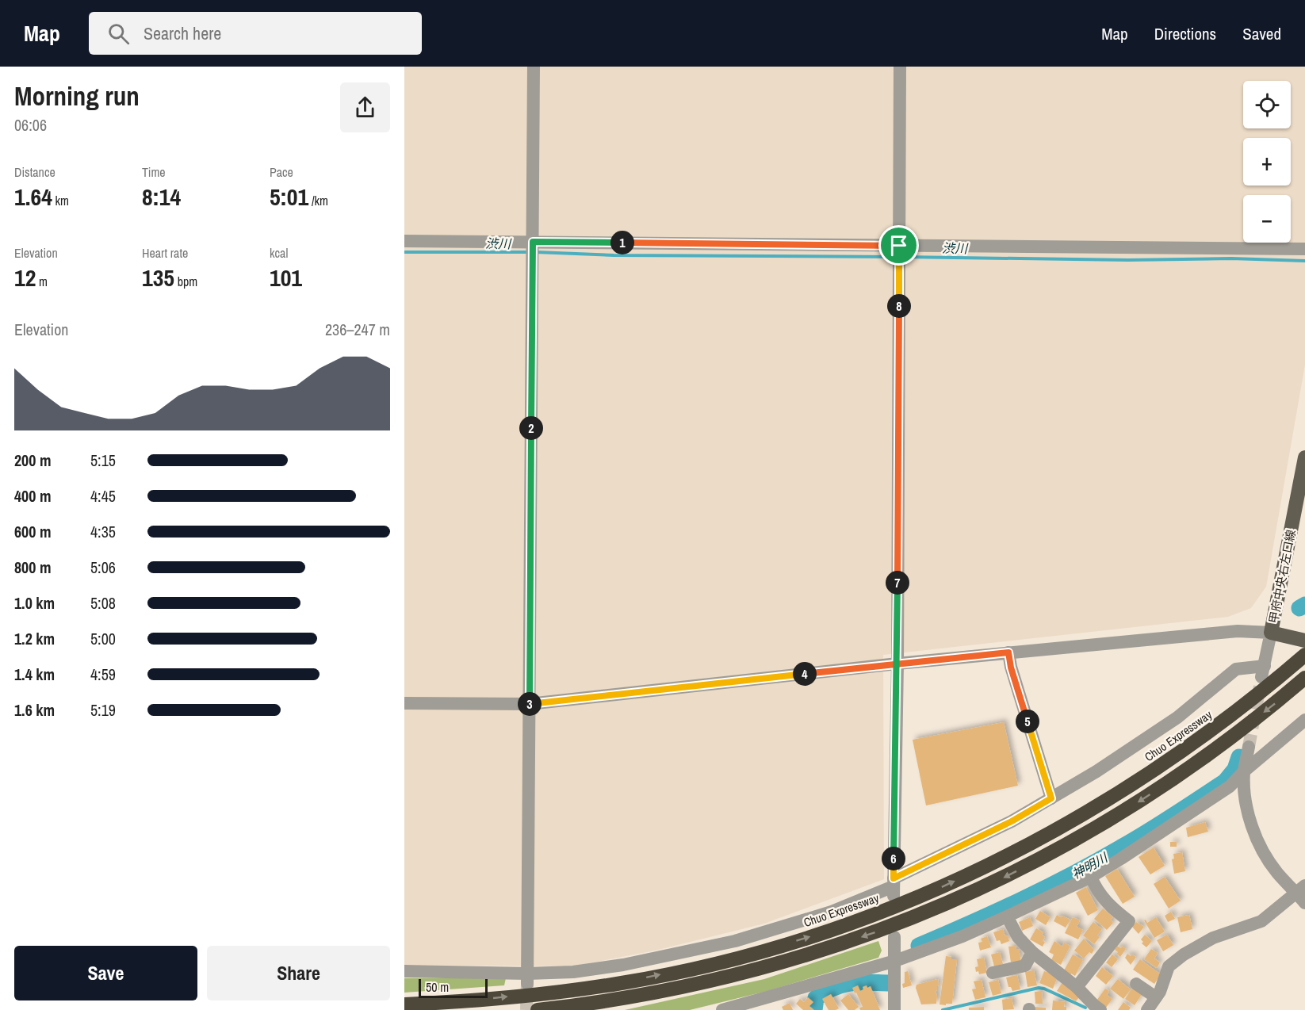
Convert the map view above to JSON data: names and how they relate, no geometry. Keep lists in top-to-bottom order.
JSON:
{
  "streets": {
    "highway": ["Chuo Expressway"],
    "main road": ["甲府中央右左口線"]
  },
  "water": ["渋川", "神明川"],
  "scale_bar": "50 m",
  "page": {
    "header": "Map",
    "search": "Search here",
    "nav": ["Map", "Directions", "Saved"],
    "heading": ["Morning run", "06:06"],
    "map_buttons": ["+", "−"],
    "stats": [
      ["Distance", "1.64 km"],
      ["Time", "8:14"],
      ["Pace", "5:01 /km"],
      ["Elevation", "12 m"],
      ["Heart rate", "135 bpm"],
      ["kcal", "101"]
    ],
    "pins": [
      "1",
      "8",
      "2",
      "7",
      "4",
      "3",
      "5",
      "6"
    ],
    "chart": ["Elevation", "236–247 m"],
    "list": [
      {
        "name": "200 m",
        "note": "5:15"
      },
      {
        "name": "400 m",
        "note": "4:45"
      },
      {
        "name": "600 m",
        "note": "4:35"
      },
      {
        "name": "800 m",
        "note": "5:06"
      },
      {
        "name": "1.0 km",
        "note": "5:08"
      },
      {
        "name": "1.2 km",
        "note": "5:00"
      },
      {
        "name": "1.4 km",
        "note": "4:59"
      },
      {
        "name": "1.6 km",
        "note": "5:19"
      }
    ],
    "buttons": ["Save", "Share"],
    "scale": "50 m"
  }
}
